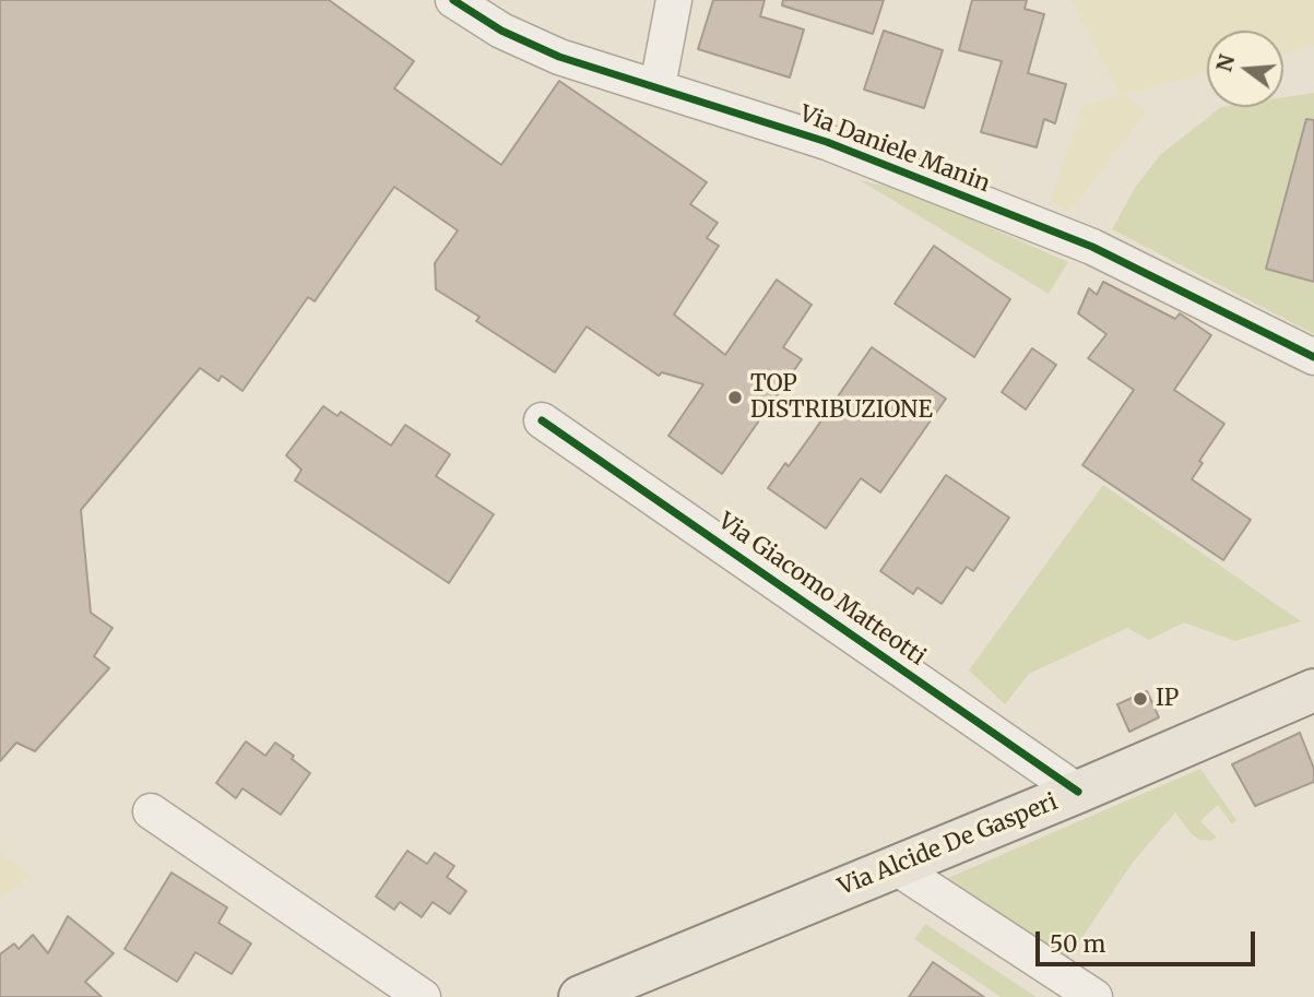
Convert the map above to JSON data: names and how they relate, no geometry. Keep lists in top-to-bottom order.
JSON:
{
  "streets": {
    "main road": ["Via Alcide De Gasperi"],
    "street": ["Via Daniele Manin", "Via Giacomo Matteotti"]
  },
  "crossings": [
    ["Via Giacomo Matteotti", "Via Alcide De Gasperi"]
  ],
  "places": ["TOP DISTRIBUZIONE", "IP"],
  "scale_bar": "50 m",
  "north": "left"
}
